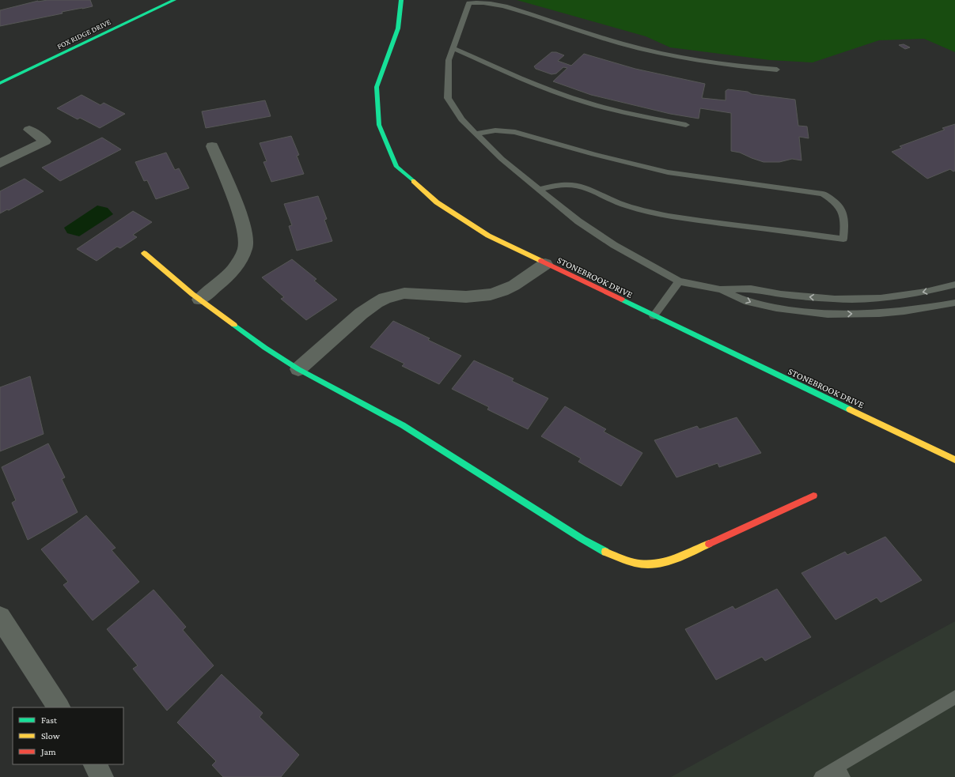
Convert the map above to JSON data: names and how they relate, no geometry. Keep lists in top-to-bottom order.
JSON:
{
  "streets": {
    "street": ["FOX RIDGE DRIVE", "STONEBROOK DRIVE"]
  },
  "legend": ["Fast", "Slow", "Jam"]
}
